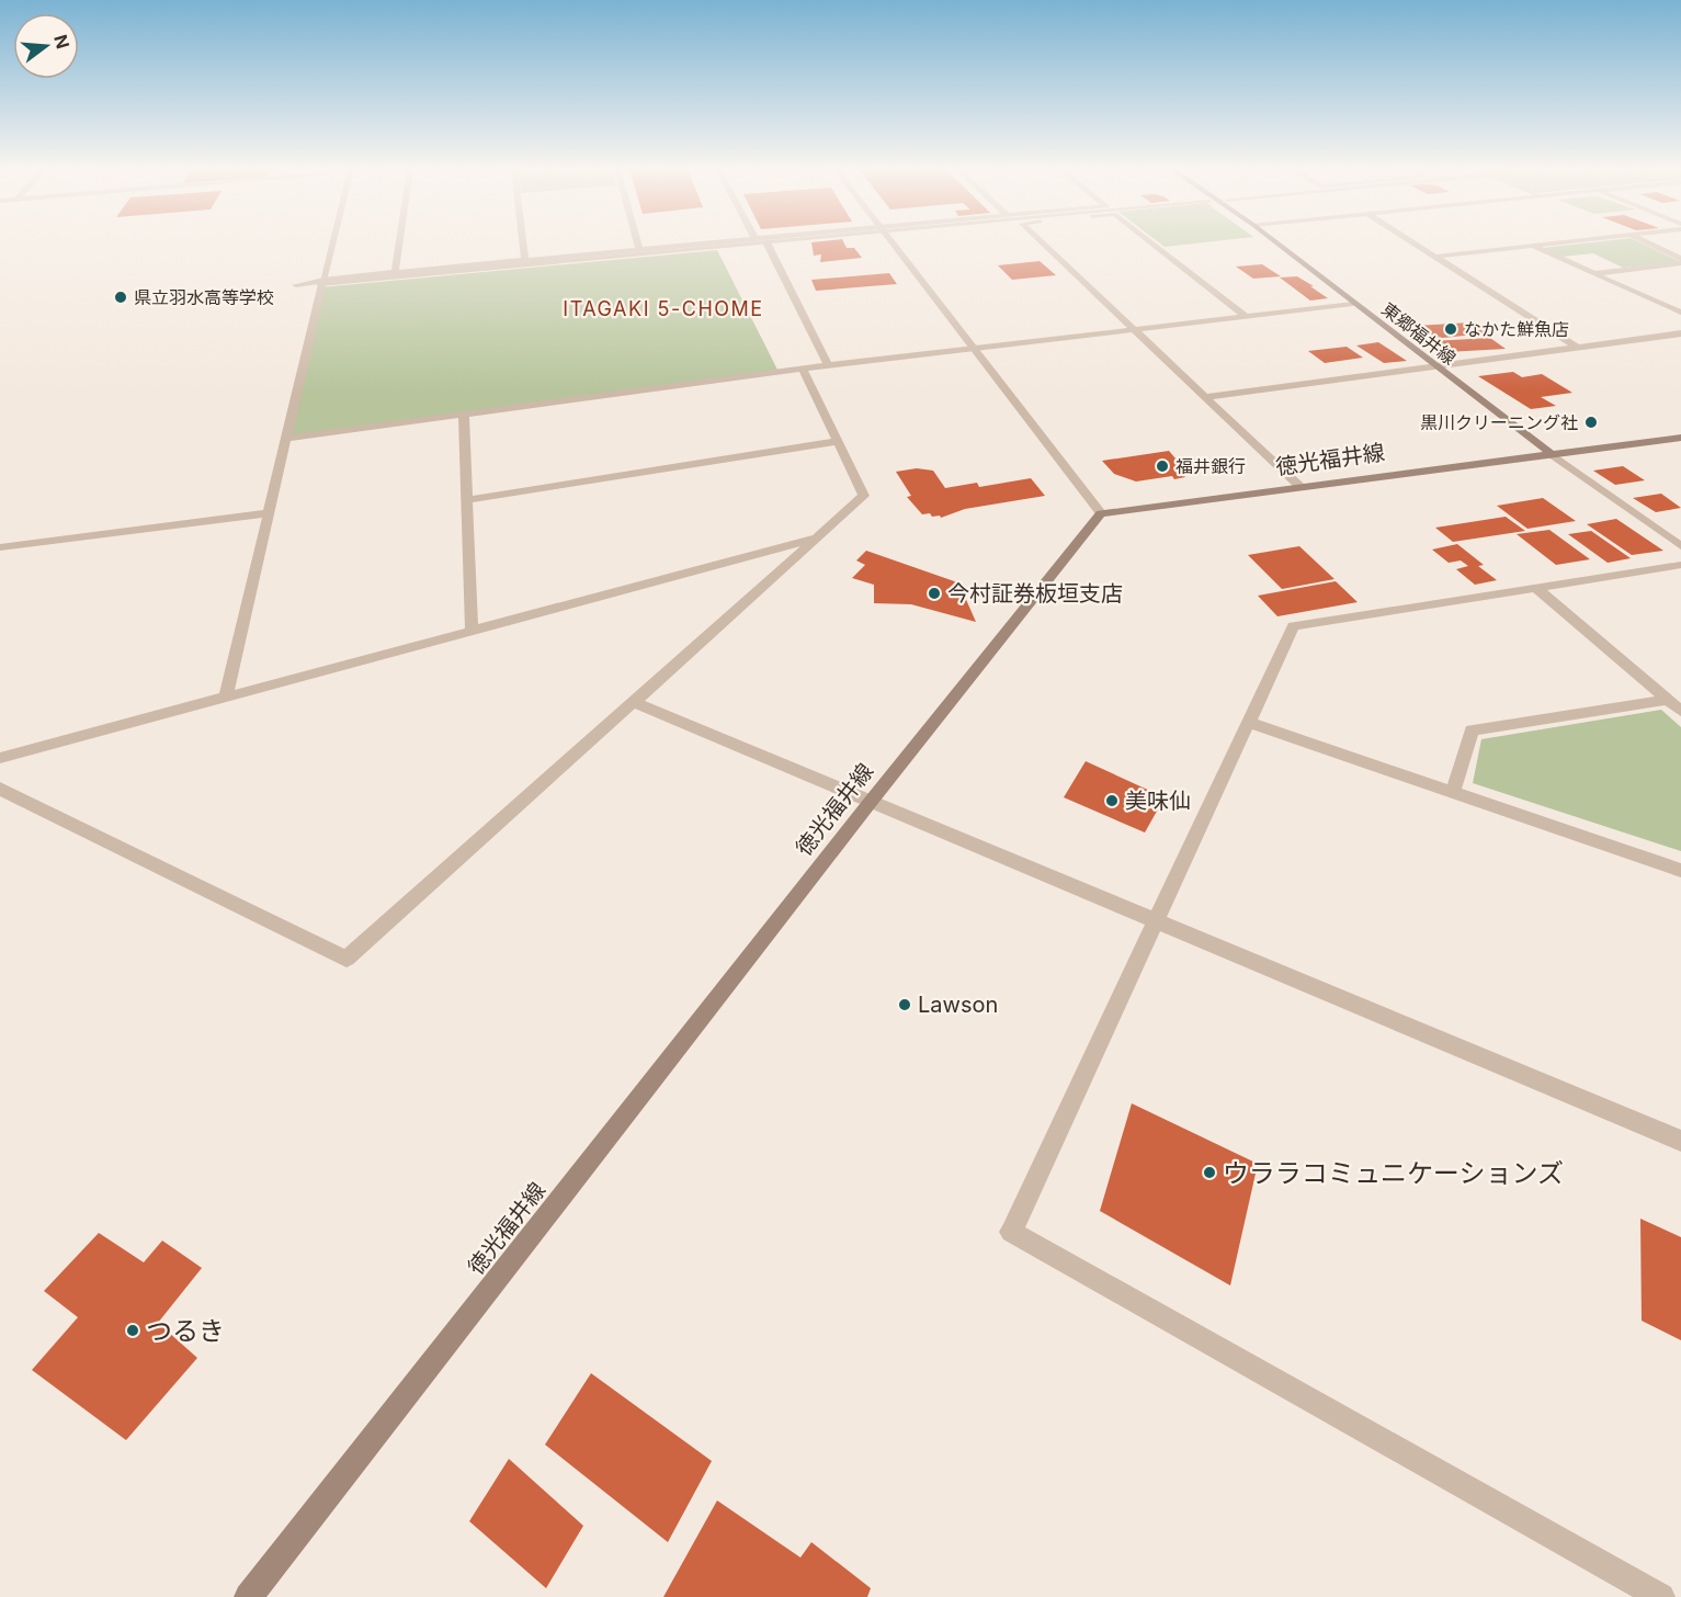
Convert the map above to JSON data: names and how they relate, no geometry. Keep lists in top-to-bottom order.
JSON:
{
  "streets": {
    "main road": ["東郷福井線", "徳光福井線"]
  },
  "crossings": [
    ["東郷福井線", "徳光福井線"]
  ],
  "districts": ["ITAGAKI 5-CHOME"],
  "places": [
    "県立羽水高等学校",
    "なかた鮮魚店",
    "黒川クリーニング社",
    "福井銀行",
    "今村証券板垣支店",
    "美味仙",
    "Lawson",
    "ウララコミュニケーションズ",
    "つるき"
  ],
  "north": "right"
}
